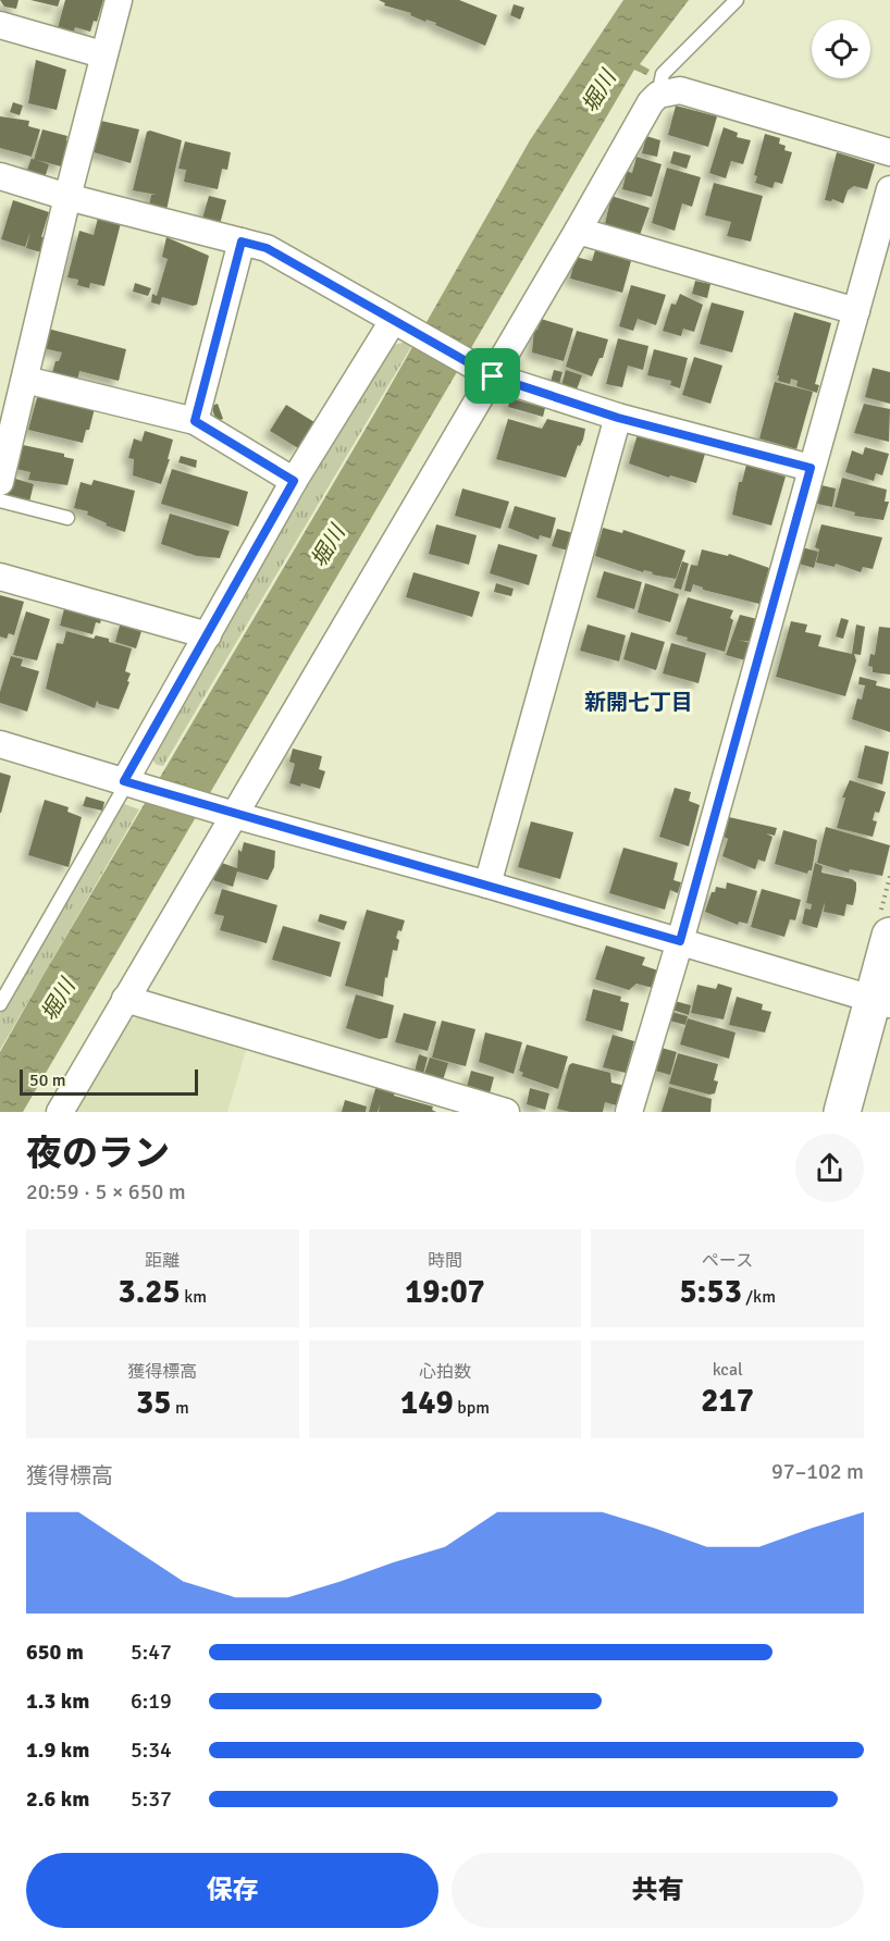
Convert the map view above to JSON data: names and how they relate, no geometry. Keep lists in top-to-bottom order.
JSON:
{
  "districts": ["新開七丁目"],
  "water": ["堀川"],
  "scale_bar": "50 m",
  "page": {
    "scale": "50 m",
    "heading": ["夜のラン", "20:59 · 5 × 650 m"],
    "stats": [
      ["距離", "3.25 km"],
      ["時間", "19:07"],
      ["ペース", "5:53 /km"],
      ["獲得標高", "35 m"],
      ["心拍数", "149 bpm"],
      ["kcal", "217"]
    ],
    "chart": ["獲得標高", "97–102 m"],
    "list": [
      {
        "name": "650 m",
        "note": "5:47"
      },
      {
        "name": "1.3 km",
        "note": "6:19"
      },
      {
        "name": "1.9 km",
        "note": "5:34"
      },
      {
        "name": "2.6 km",
        "note": "5:37"
      }
    ],
    "buttons": ["保存", "共有"]
  }
}
